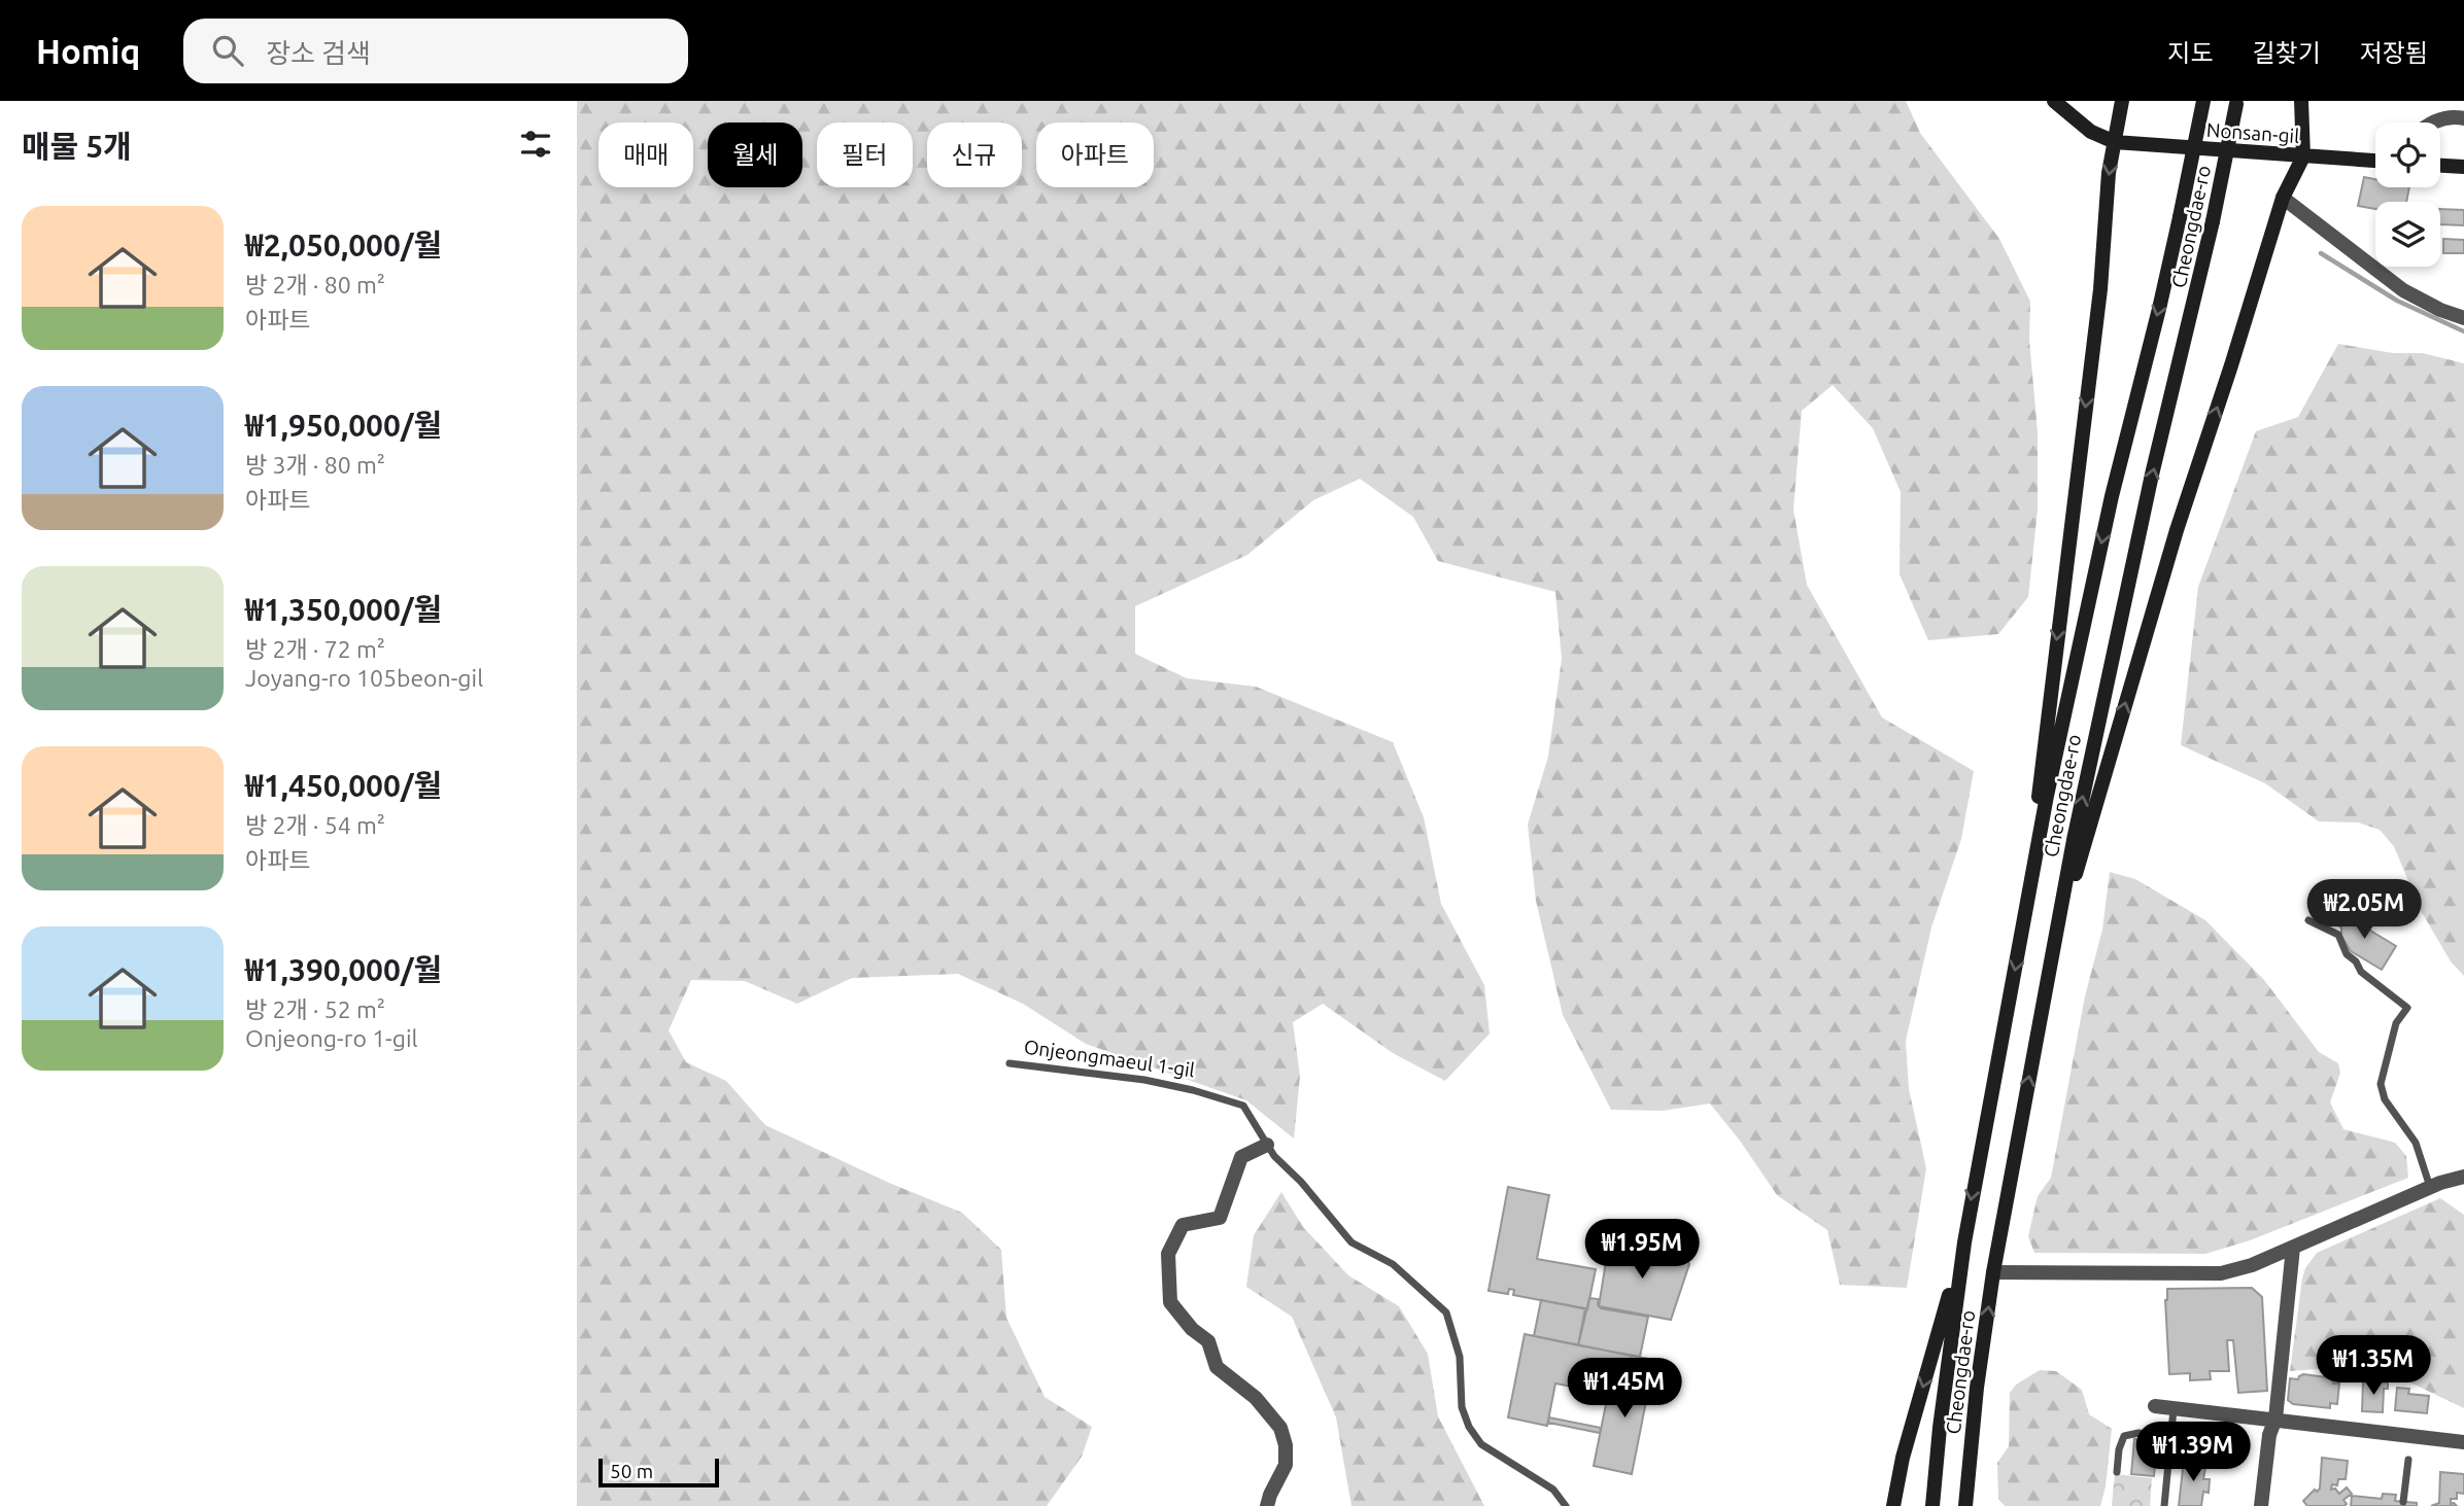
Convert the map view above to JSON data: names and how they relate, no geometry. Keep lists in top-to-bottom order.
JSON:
{
  "streets": {
    "street": ["Nonsan-gil", "Cheongdae-ro"],
    "lane": ["Onjeongmaeul 1-gil"]
  },
  "scale_bar": "50 m",
  "page": {
    "header": "Homiq",
    "search": "장소 검색",
    "nav": ["지도", "길찾기", "저장됨"],
    "heading": "매물 5개",
    "chip": [
      "매매",
      "월세",
      "필터",
      "신규",
      "아파트"
    ],
    "list": [
      {
        "name": "₩2,050,000/월",
        "note": "방 2개 · 80 m² · 아파트"
      },
      {
        "name": "₩1,950,000/월",
        "note": "방 3개 · 80 m² · 아파트"
      },
      {
        "name": "₩1,350,000/월",
        "note": "방 2개 · 72 m² · Joyang-ro 105beon-gil"
      },
      {
        "name": "₩1,450,000/월",
        "note": "방 2개 · 54 m² · 아파트"
      },
      {
        "name": "₩1,390,000/월",
        "note": "방 2개 · 52 m² · Onjeong-ro 1-gil"
      }
    ],
    "price": [
      "₩2.05M",
      "₩1.95M",
      "₩1.35M",
      "₩1.45M",
      "₩1.39M"
    ],
    "scale": "50 m"
  }
}
